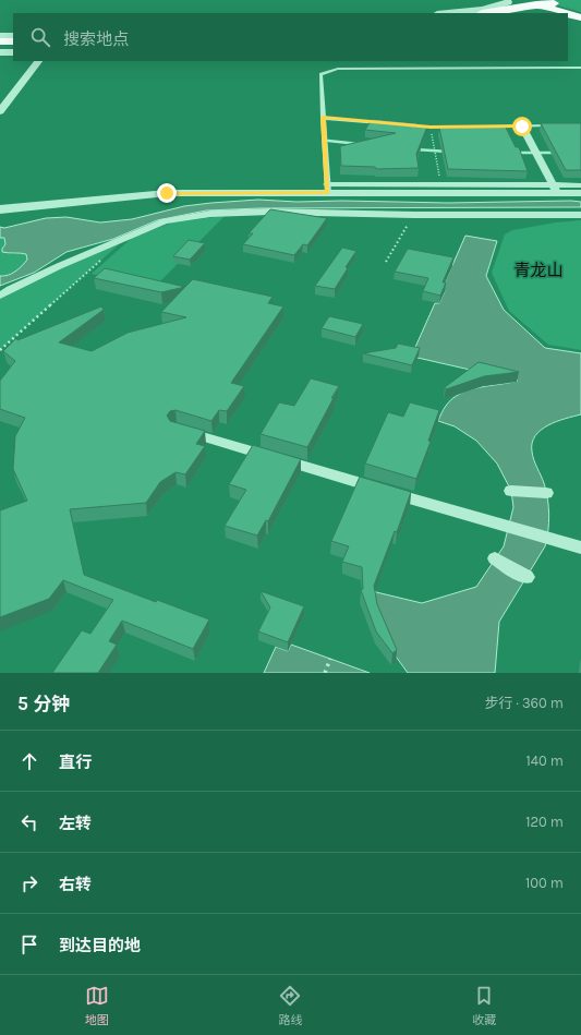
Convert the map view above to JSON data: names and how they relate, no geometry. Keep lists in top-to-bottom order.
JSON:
{
  "parks": ["青龙山"],
  "page": {
    "search": "搜索地点",
    "heading": ["5 分钟", "步行 · 360 m"],
    "list": [
      ["直行", "140 m"],
      ["左转", "120 m"],
      ["右转", "100 m"],
      "到达目的地"
    ],
    "nav": ["地图", "路线", "收藏"]
  }
}
